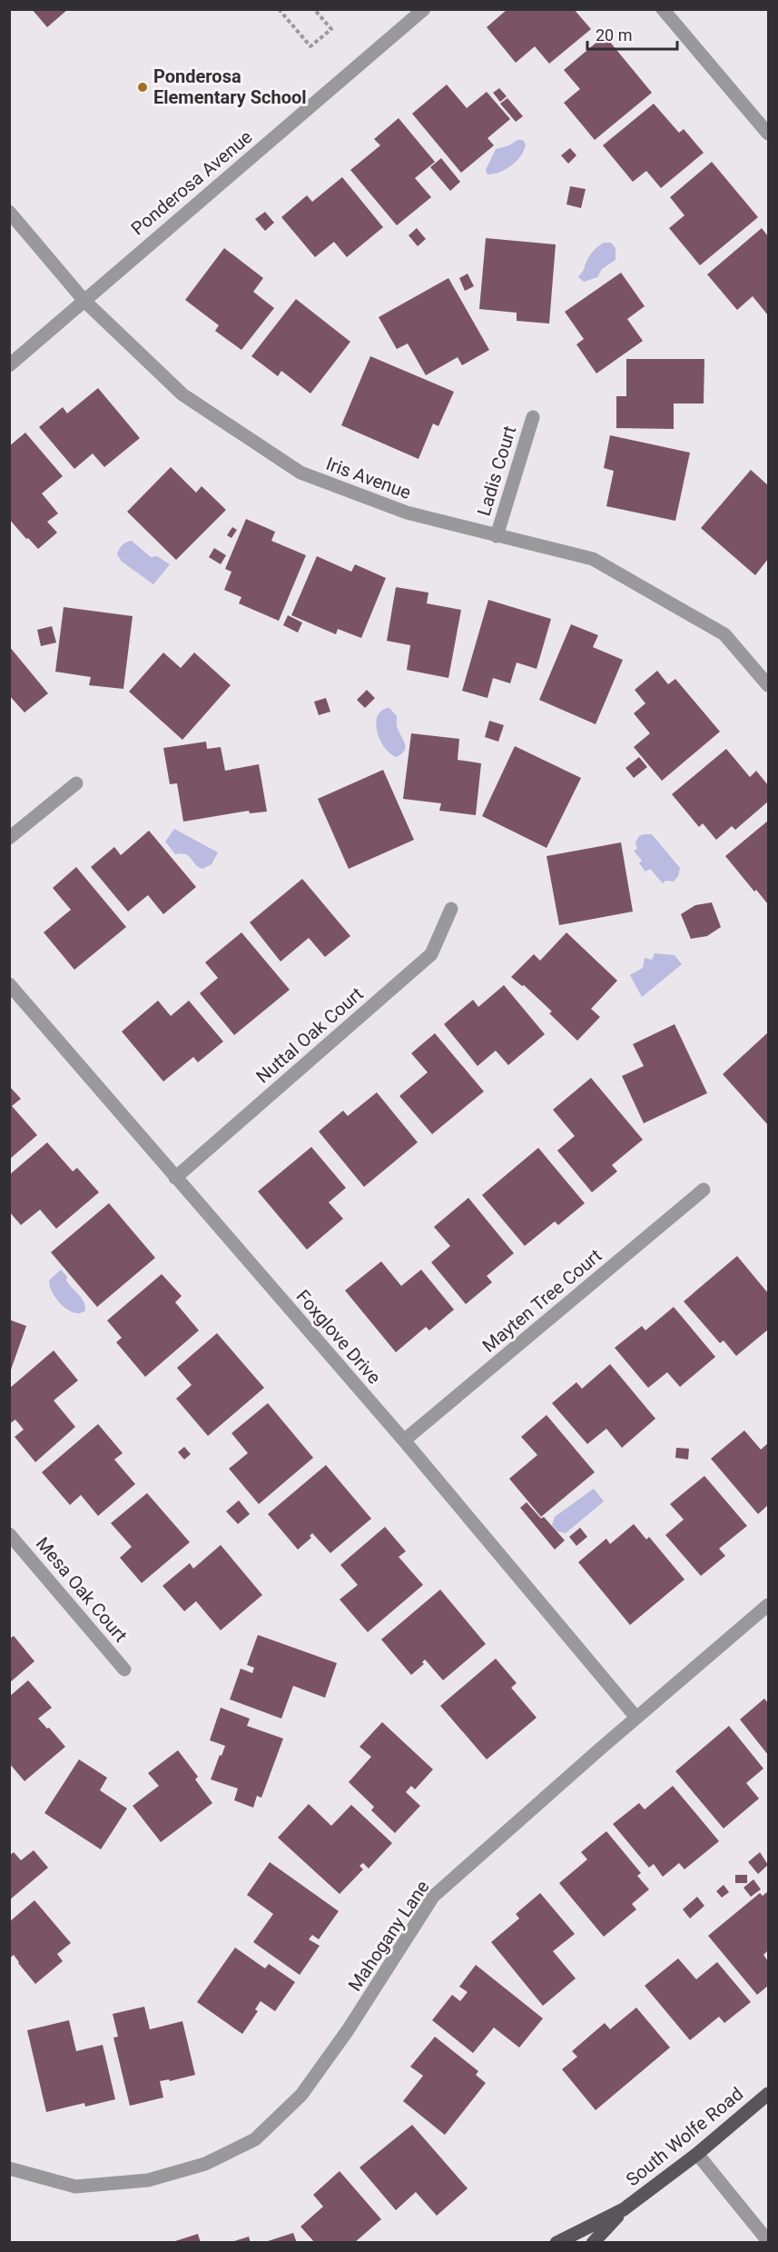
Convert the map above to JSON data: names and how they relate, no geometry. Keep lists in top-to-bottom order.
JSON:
{
  "streets": {
    "main road": ["South Wolfe Road"],
    "street": [
      "Ponderosa Avenue",
      "Ladis Court",
      "Iris Avenue",
      "Nuttal Oak Court",
      "Mayten Tree Court",
      "Foxglove Drive",
      "Mesa Oak Court",
      "Mahogany Lane"
    ]
  },
  "crossings": [
    ["Ponderosa Avenue", "Iris Avenue"],
    ["Ladis Court", "Iris Avenue"],
    ["Nuttal Oak Court", "Foxglove Drive"],
    ["Mayten Tree Court", "Foxglove Drive"],
    ["Foxglove Drive", "Mahogany Lane"]
  ],
  "places": ["Ponderosa Elementary School"],
  "scale_bar": "20 m"
}
